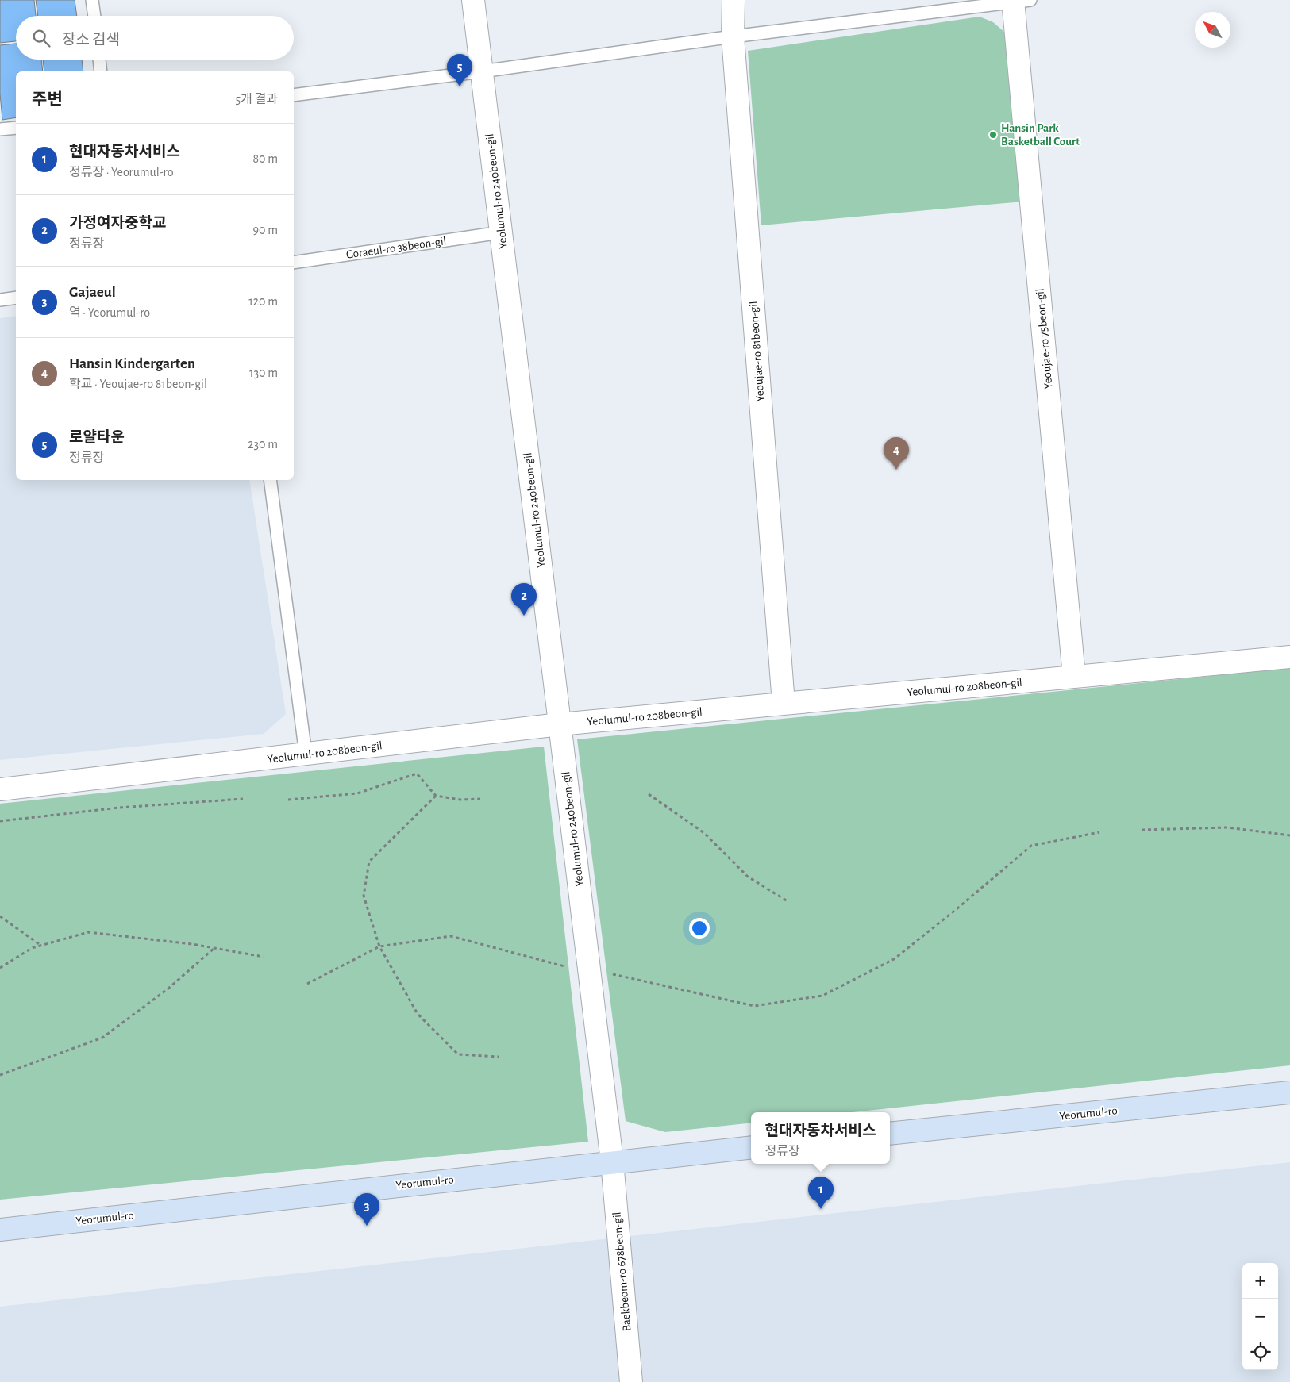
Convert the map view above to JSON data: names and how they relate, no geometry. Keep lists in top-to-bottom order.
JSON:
{
  "streets": {
    "main road": ["Yeorumul-ro"],
    "street": [
      "Yeolumul-ro 240beon-gil",
      "Yeoujae-ro 75beon-gil",
      "Yeoujae-ro 81beon-gil",
      "Yeolumul-ro 208beon-gil",
      "Baekbeom-ro 678beon-gil"
    ],
    "lane": ["Goraeul-ro 38beon-gil"]
  },
  "crossings": [
    ["Yeolumul-ro 240beon-gil", "Goraeul-ro 38beon-gil"],
    ["Yeolumul-ro 240beon-gil", "Yeolumul-ro 208beon-gil"],
    ["Yeolumul-ro 240beon-gil", "Yeorumul-ro"],
    ["Yeolumul-ro 240beon-gil", "Baekbeom-ro 678beon-gil"],
    ["Yeoujae-ro 75beon-gil", "Yeolumul-ro 208beon-gil"],
    ["Yeoujae-ro 81beon-gil", "Yeolumul-ro 208beon-gil"],
    ["Yeorumul-ro", "Baekbeom-ro 678beon-gil"]
  ],
  "places": ["Hansin Park Basketball Court"],
  "north": "top left",
  "page": {
    "search": "장소 검색",
    "pins": [
      "5",
      "4",
      "2",
      "1",
      "3"
    ],
    "heading": ["주변", "5개 결과"],
    "list": [
      {
        "mark": "1",
        "name": "현대자동차서비스",
        "note": "정류장 · Yeorumul-ro",
        "value": "80 m"
      },
      {
        "mark": "2",
        "name": "가정여자중학교",
        "note": "정류장",
        "value": "90 m"
      },
      {
        "mark": "3",
        "name": "Gajaeul",
        "note": "역 · Yeorumul-ro",
        "value": "120 m"
      },
      {
        "mark": "4",
        "name": "Hansin Kindergarten",
        "note": "학교 · Yeoujae-ro 81beon-gil",
        "value": "130 m"
      },
      {
        "mark": "5",
        "name": "로얄타운",
        "note": "정류장",
        "value": "230 m"
      }
    ],
    "popup": ["현대자동차서비스", "정류장"],
    "map_buttons": ["+", "−"]
  }
}
